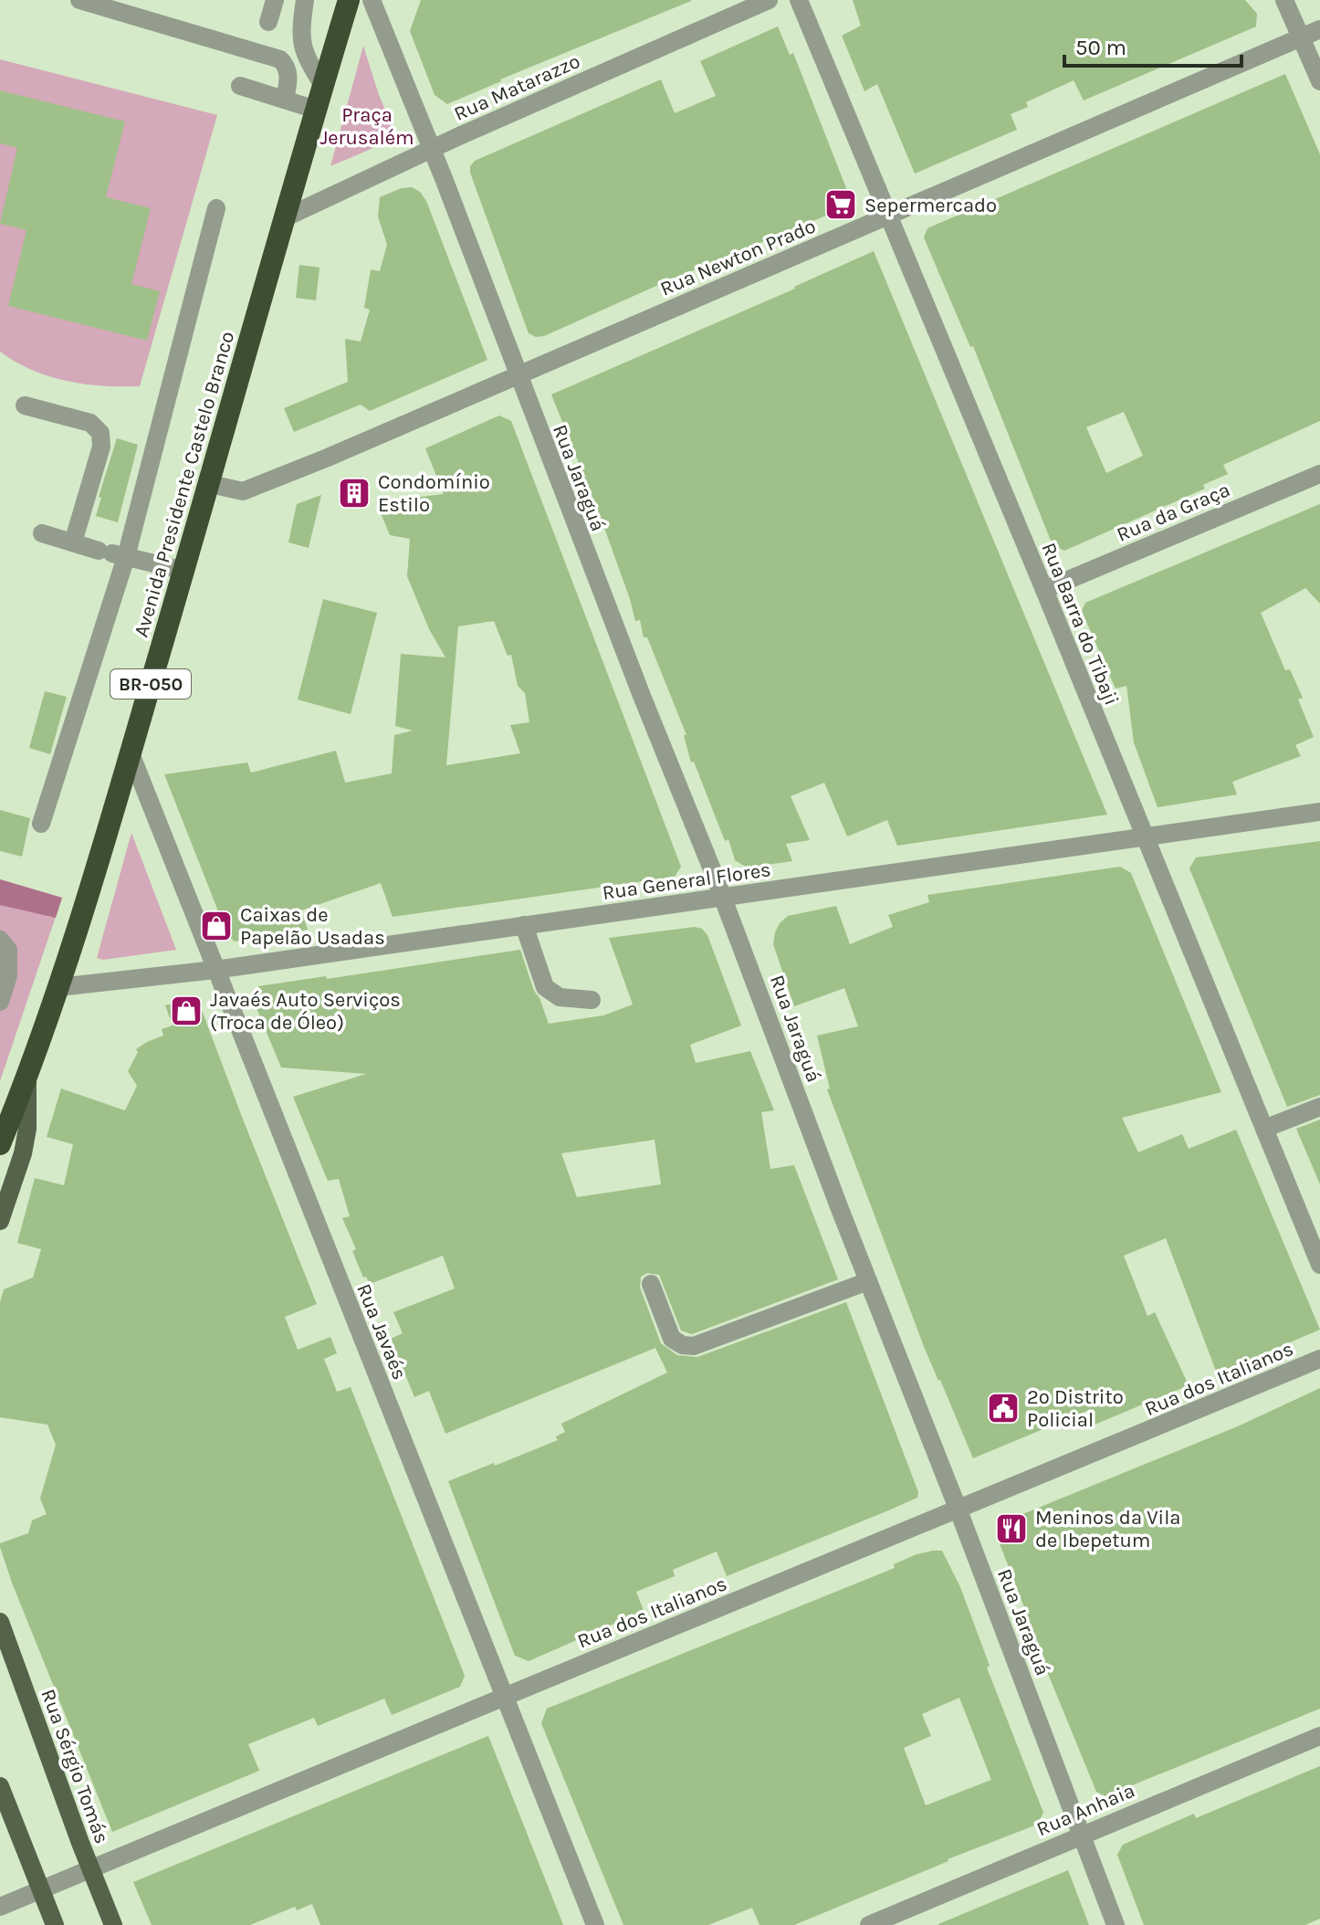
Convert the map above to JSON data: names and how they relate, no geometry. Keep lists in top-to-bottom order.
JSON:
{
  "streets": {
    "highway": ["Avenida Presidente Castelo Branco", "BR-050"],
    "main road": ["Rua Sérgio Tomás"],
    "street": [
      "Rua Matarazzo",
      "Rua Newton Prado",
      "Rua Jaraguá",
      "Rua da Graça",
      "Rua Barra do Tibaji",
      "Rua General Flores",
      "Rua Javaés",
      "Rua dos Italianos",
      "Rua Anhaia"
    ]
  },
  "crossings": [
    ["Rua Matarazzo", "Rua Jaraguá"],
    ["Rua Matarazzo", "Avenida Presidente Castelo Branco"],
    ["Rua Newton Prado", "Rua Jaraguá"],
    ["Rua Newton Prado", "Avenida Presidente Castelo Branco"],
    ["Rua Newton Prado", "Rua Barra do Tibaji"],
    ["Rua Jaraguá", "Rua General Flores"],
    ["Rua Jaraguá", "Rua dos Italianos"],
    ["Rua Jaraguá", "Rua Anhaia"],
    ["Avenida Presidente Castelo Branco", "Rua General Flores"],
    ["Avenida Presidente Castelo Branco", "Rua Javaés"],
    ["Rua da Graça", "Rua Barra do Tibaji"],
    ["Rua Barra do Tibaji", "Rua General Flores"],
    ["Rua General Flores", "Rua Javaés"],
    ["Rua Javaés", "Rua dos Italianos"],
    ["Rua dos Italianos", "Rua Sérgio Tomás"]
  ],
  "parks": ["Praça Jerusalém"],
  "places": {
    "supermarket": ["Sepermercado"],
    "building": ["Condomínio Estilo"],
    "shop": ["Caixas de Papelão Usadas", "Javaés Auto Serviços (Troca de Óleo)"],
    "public building": ["2º Distrito Policial"],
    "restaurant": ["Meninos da Vila de Ibepetum"]
  },
  "scale_bar": "50 m"
}
